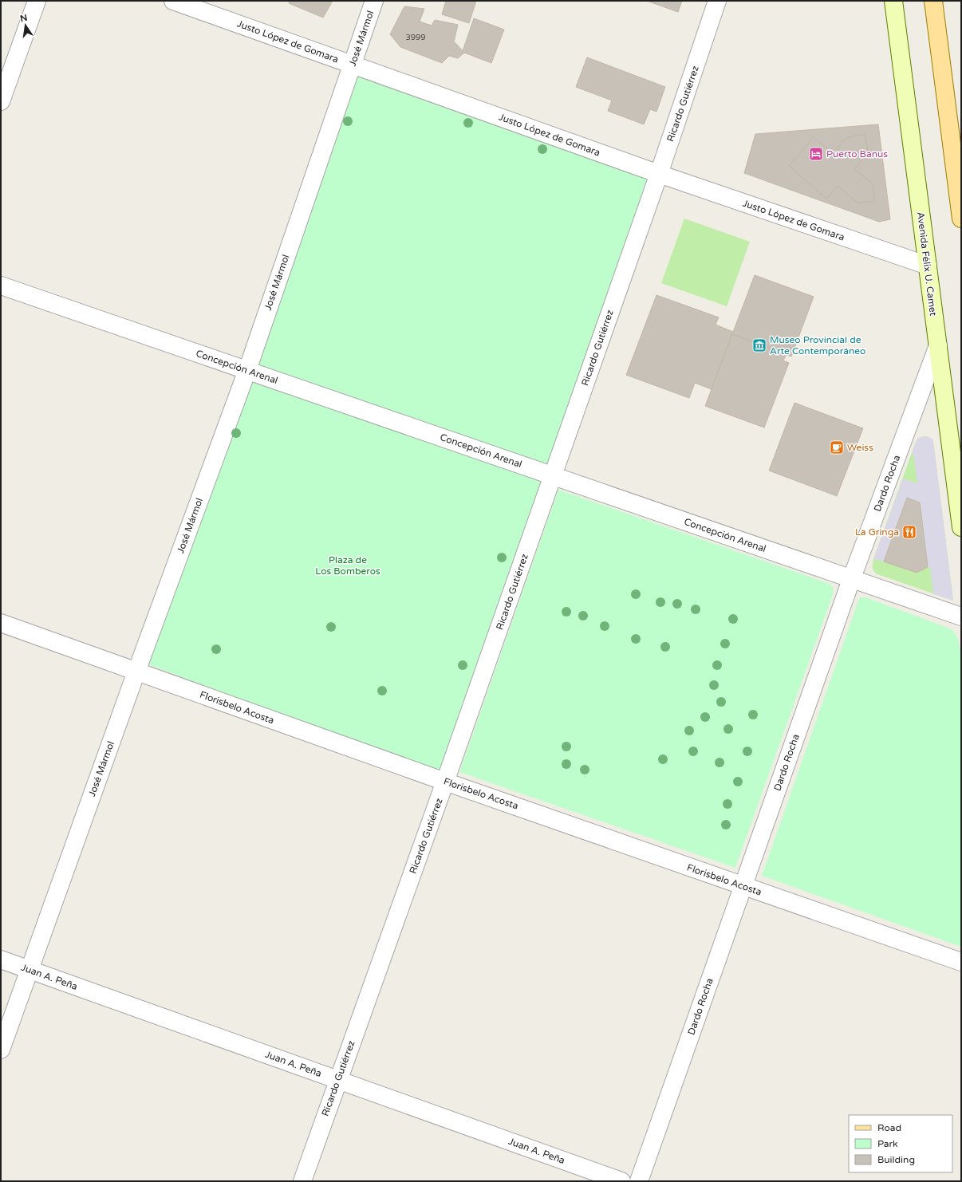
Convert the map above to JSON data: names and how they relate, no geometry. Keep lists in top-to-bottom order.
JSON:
{
  "streets": {
    "main road": ["Avenida Félix U. Camet"],
    "street": [
      "José Mármol",
      "Justo López de Gomara",
      "Ricardo Gutiérrez",
      "Concepción Arenal",
      "Dardo Rocha",
      "Florisbelo Acosta",
      "Juan A. Peña"
    ]
  },
  "crossings": [
    ["José Mármol", "Justo López de Gomara"],
    ["José Mármol", "Concepción Arenal"],
    ["José Mármol", "Florisbelo Acosta"],
    ["José Mármol", "Juan A. Peña"],
    ["Justo López de Gomara", "Ricardo Gutiérrez"],
    ["Justo López de Gomara", "Avenida Félix U. Camet"],
    ["Ricardo Gutiérrez", "Concepción Arenal"],
    ["Ricardo Gutiérrez", "Florisbelo Acosta"],
    ["Ricardo Gutiérrez", "Juan A. Peña"],
    ["Avenida Félix U. Camet", "Dardo Rocha"],
    ["Concepción Arenal", "Dardo Rocha"],
    ["Dardo Rocha", "Florisbelo Acosta"]
  ],
  "parks": ["Plaza de Los Bomberos"],
  "places": {
    "hotel": ["Puerto Banus"],
    "museum": ["Museo Provincial de Arte Contemporáneo"],
    "cafe": ["Weiss"],
    "restaurant": ["La Gringa"]
  },
  "house_numbers": ["3999"],
  "legend": ["Road", "Park", "Building"],
  "north": "top"
}
